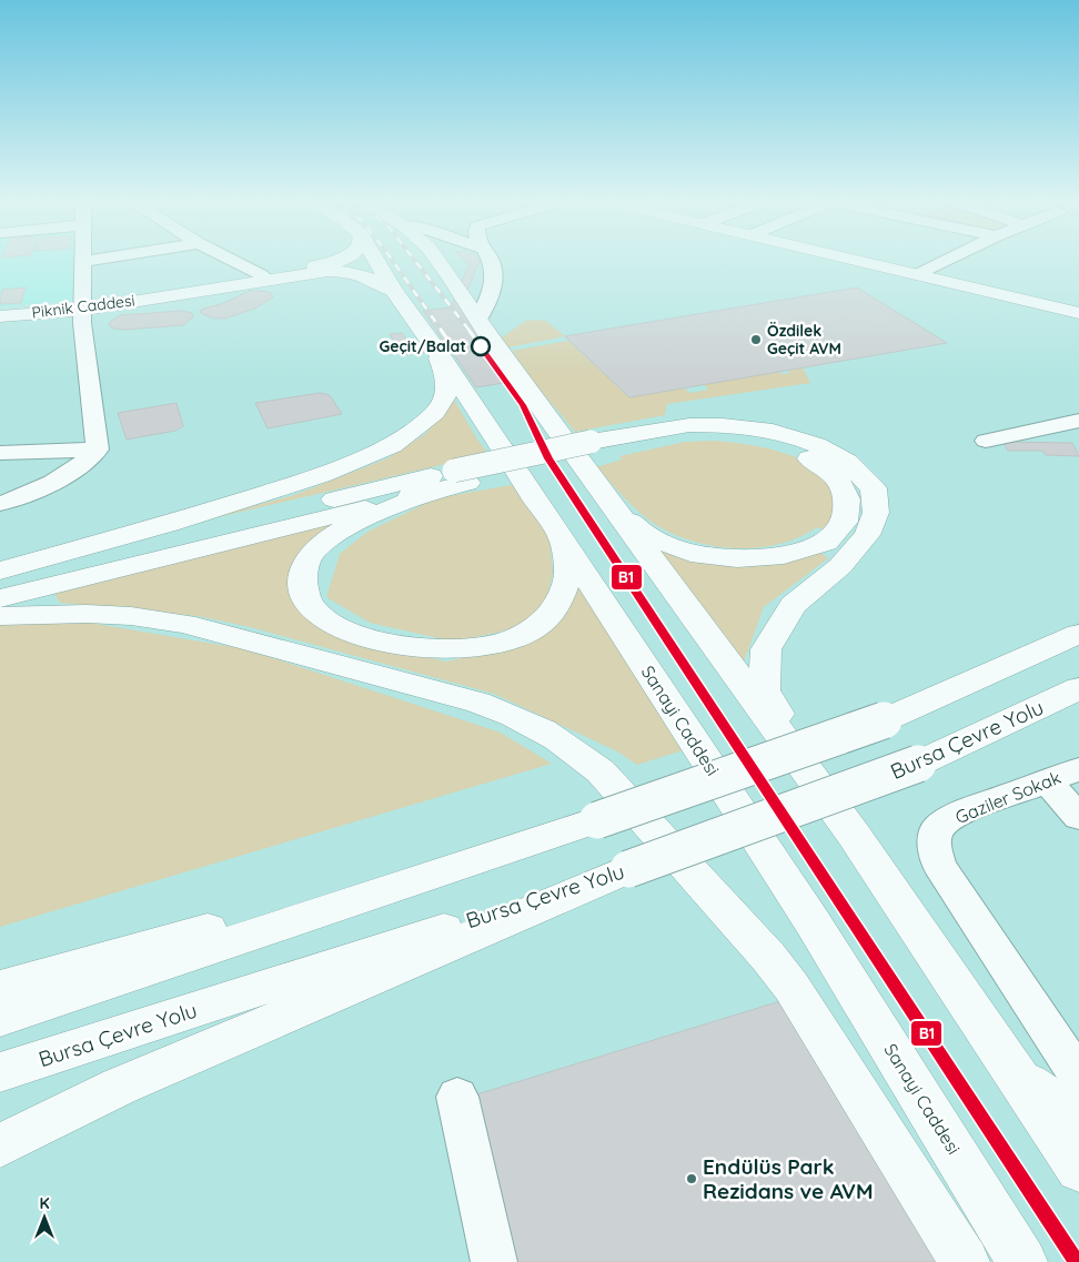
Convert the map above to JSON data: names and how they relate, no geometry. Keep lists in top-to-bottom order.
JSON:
{
  "streets": {
    "main road": ["Piknik Caddesi", "Sanayi Caddesi", "Bursa Çevre Yolu"],
    "street": ["Gaziler Sokak"]
  },
  "crossings": [
    ["Piknik Caddesi", "Sanayi Caddesi"]
  ],
  "places": ["Özdilek Geçit AVM", "Geçit/Balat", "Endülüs Park Rezidans ve AVM"],
  "lines": ["transit line B1"],
  "north": "top"
}
